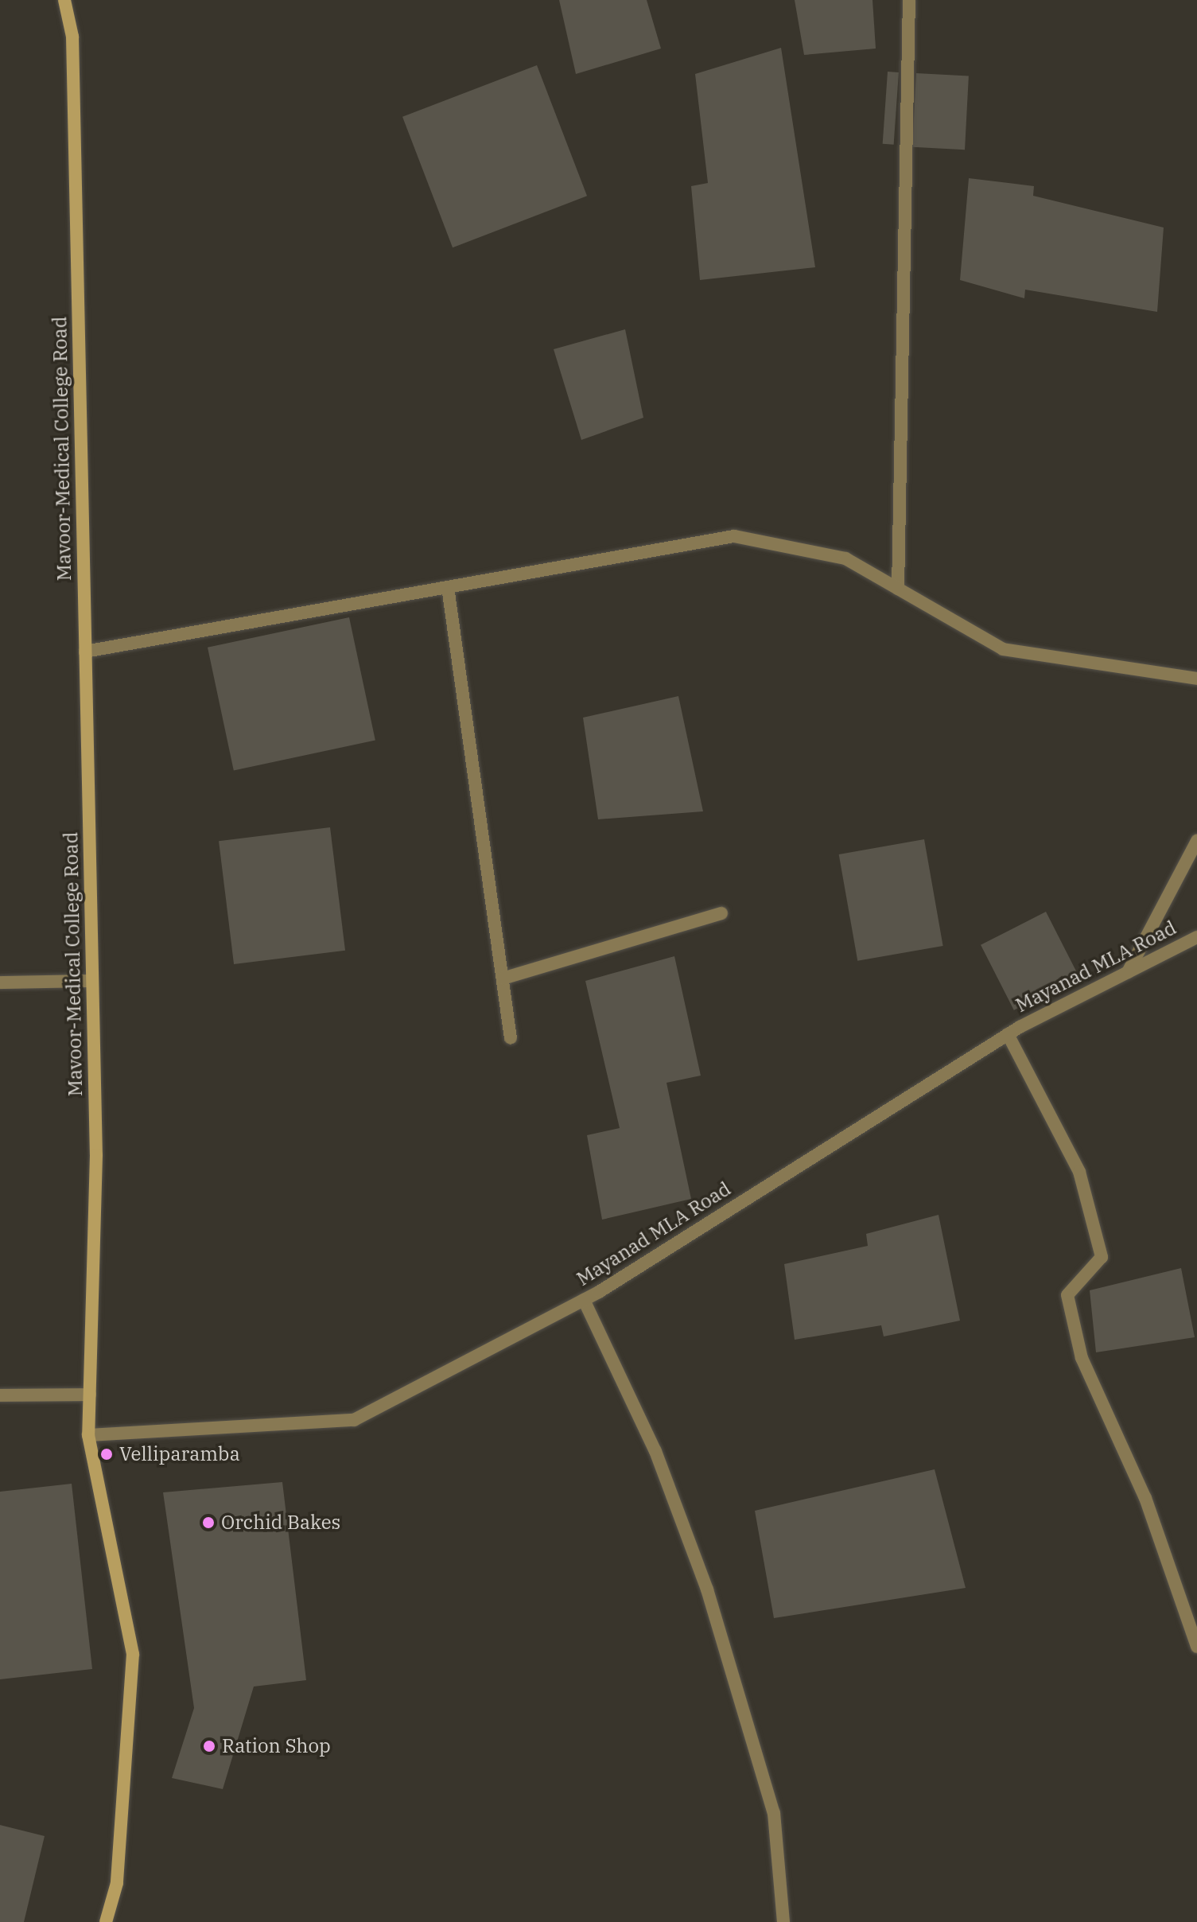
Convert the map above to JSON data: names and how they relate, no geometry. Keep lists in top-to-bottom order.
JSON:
{
  "streets": {
    "main road": ["Mavoor-Medical College Road"],
    "street": ["Mayanad MLA Road"]
  },
  "crossings": [
    ["Mavoor-Medical College Road", "Mayanad MLA Road"]
  ],
  "places": ["Velliparamba", "Orchid Bakes", "Ration Shop"]
}
